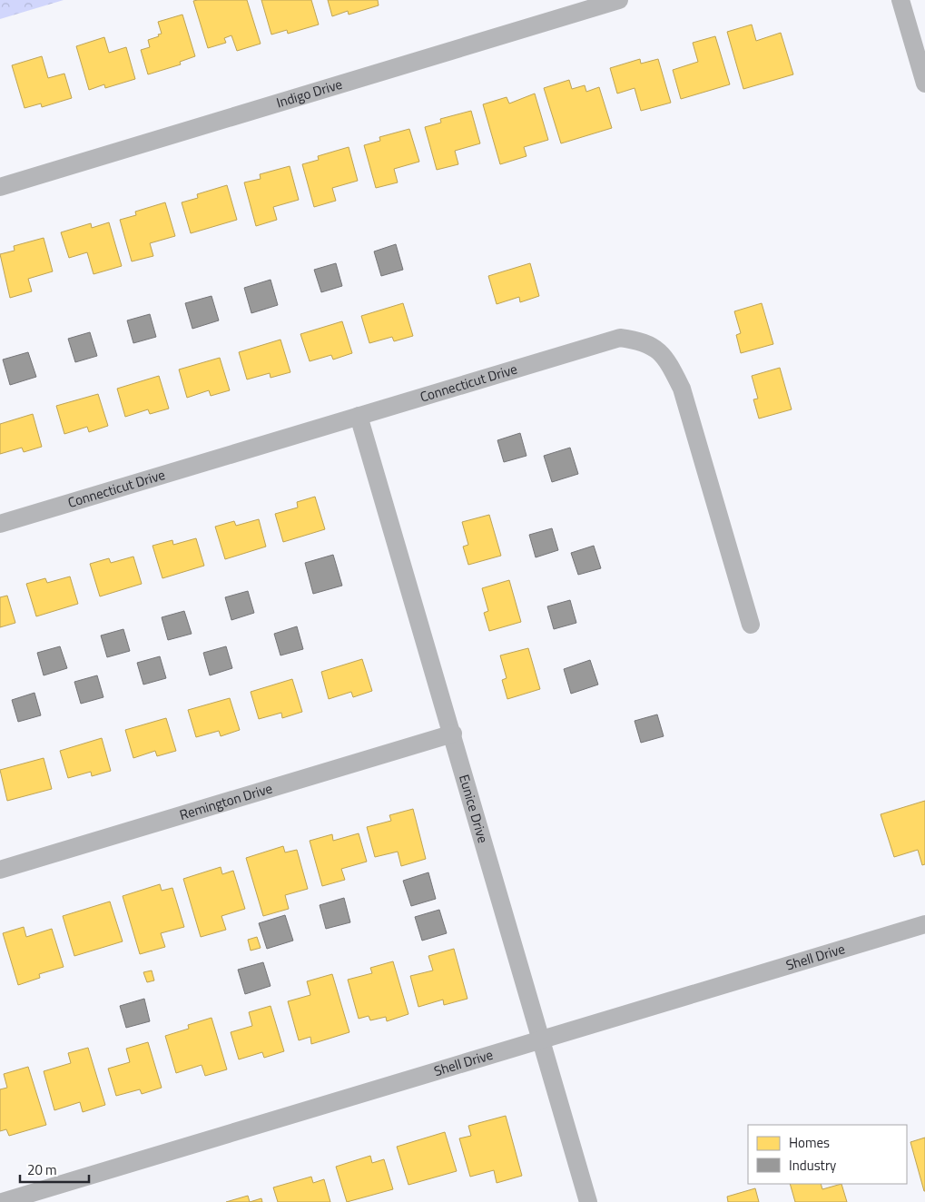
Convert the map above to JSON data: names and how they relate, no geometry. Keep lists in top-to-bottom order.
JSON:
{
  "streets": {
    "street": [
      "Indigo Drive",
      "Connecticut Drive",
      "Remington Drive",
      "Eunice Drive",
      "Shell Drive"
    ]
  },
  "crossings": [
    ["Connecticut Drive", "Eunice Drive"],
    ["Remington Drive", "Eunice Drive"],
    ["Eunice Drive", "Shell Drive"]
  ],
  "legend": ["Homes", "Industry"],
  "scale_bar": "20 m"
}
